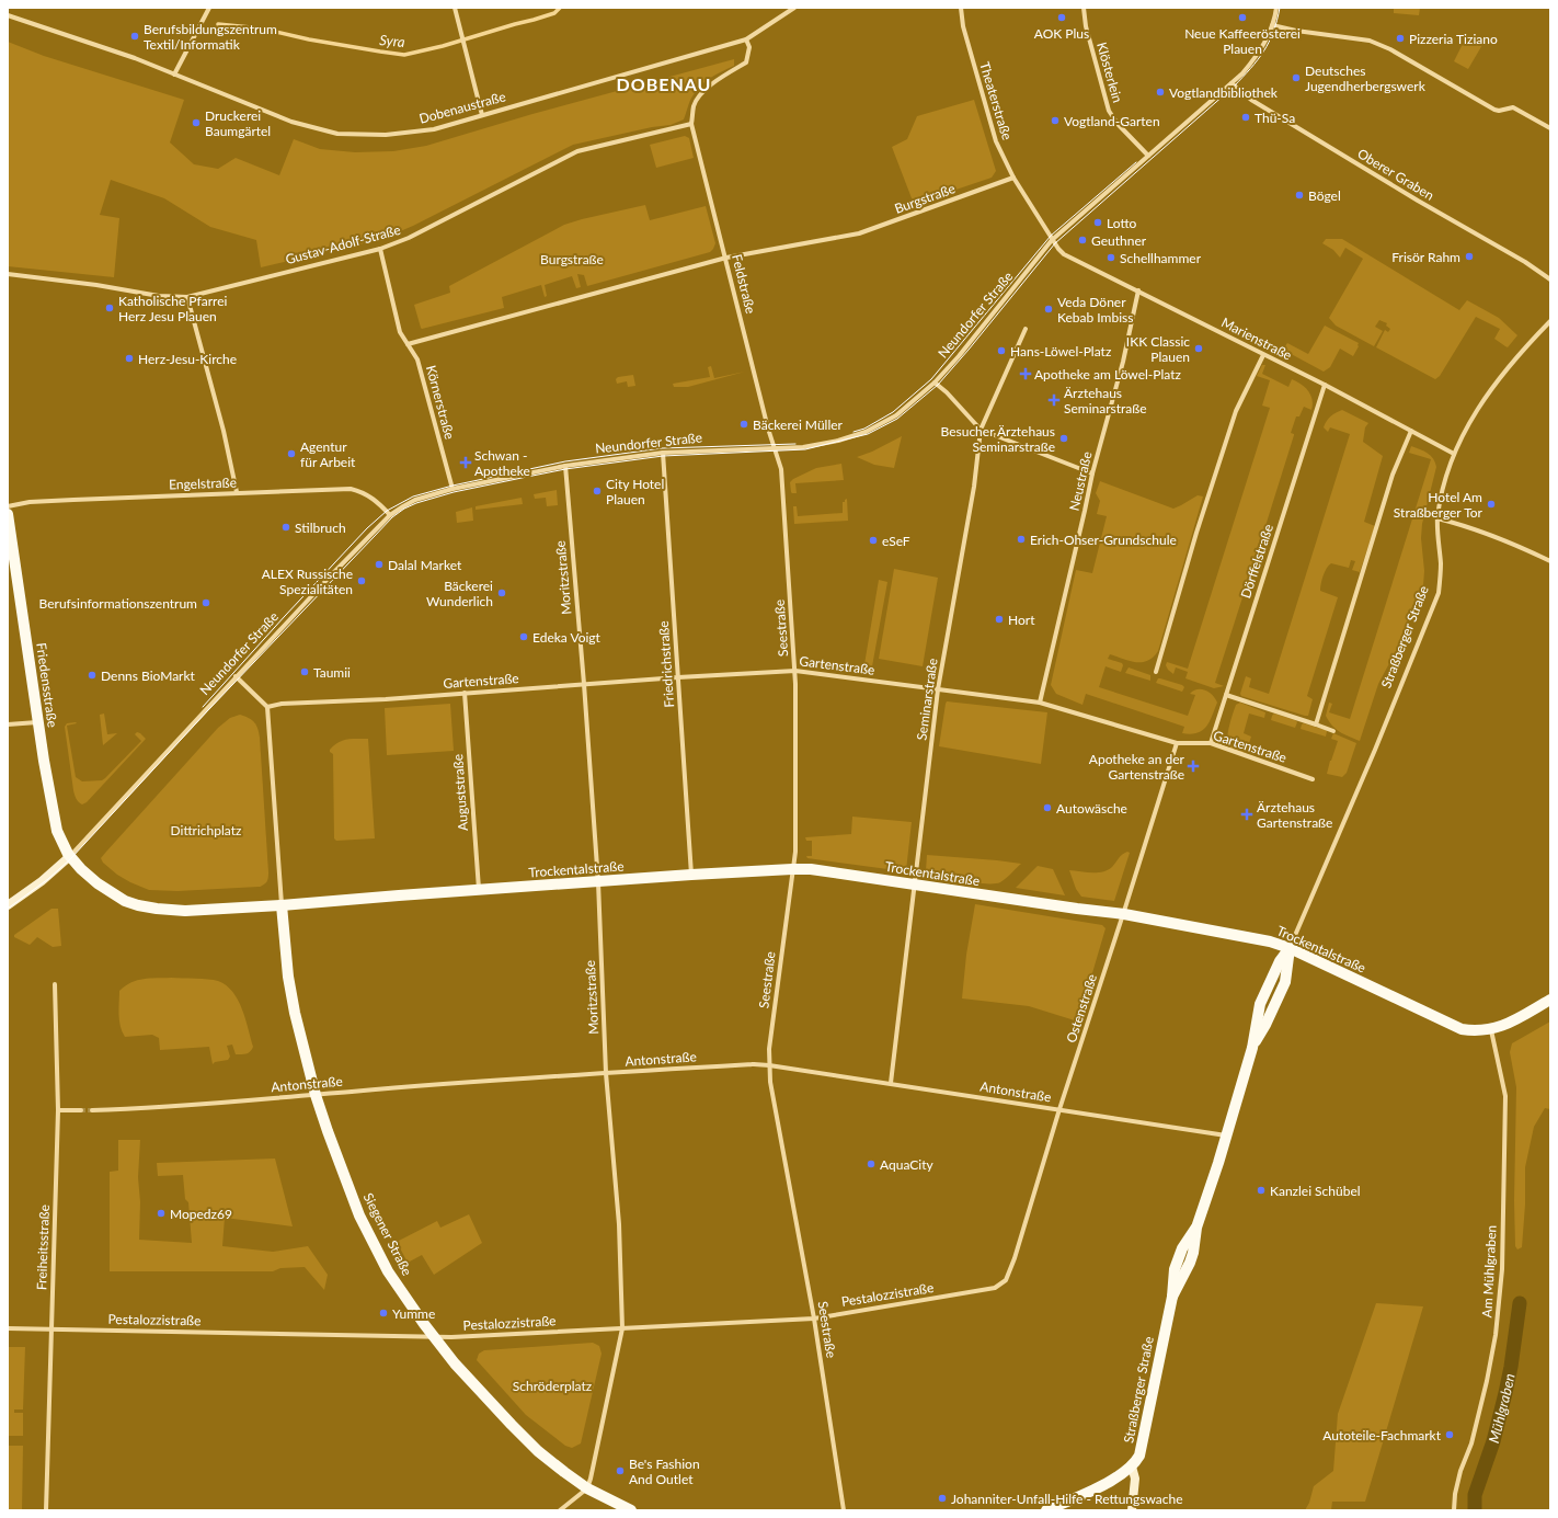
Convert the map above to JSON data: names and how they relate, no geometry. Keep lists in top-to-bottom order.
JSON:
{
  "streets": {
    "main road": [
      "Straßberger Straße",
      "Friedensstraße",
      "Trockentalstraße",
      "Siegener Straße"
    ],
    "street": [
      "Klösterlein",
      "Theaterstraße",
      "Dobenaustraße",
      "Oberer Graben",
      "Burgstraße",
      "Gustav-Adolf-Straße",
      "Feldstraße",
      "Neundorfer Straße",
      "Marienstraße",
      "Körnerstraße",
      "Neustraße",
      "Engelstraße",
      "Dörffelstraße",
      "Moritzstraße",
      "Seestraße",
      "Friedrichstraße",
      "Gartenstraße",
      "Seminarstraße",
      "Auguststraße",
      "Ostenstraße",
      "Antonstraße",
      "Freiheitsstraße",
      "Am Mühlgraben",
      "Pestalozzistraße"
    ]
  },
  "crossings": [
    ["Klösterlein", "Neundorfer Straße"],
    ["Theaterstraße", "Burgstraße"],
    ["Theaterstraße", "Neundorfer Straße"],
    ["Theaterstraße", "Marienstraße"],
    ["Oberer Graben", "Neundorfer Straße"],
    ["Burgstraße", "Feldstraße"],
    ["Burgstraße", "Körnerstraße"],
    ["Gustav-Adolf-Straße", "Feldstraße"],
    ["Gustav-Adolf-Straße", "Körnerstraße"],
    ["Feldstraße", "Neundorfer Straße"],
    ["Feldstraße", "Seestraße"],
    ["Neundorfer Straße", "Marienstraße"],
    ["Neundorfer Straße", "Körnerstraße"],
    ["Neundorfer Straße", "Engelstraße"],
    ["Neundorfer Straße", "Moritzstraße"],
    ["Neundorfer Straße", "Seestraße"],
    ["Neundorfer Straße", "Friedrichstraße"],
    ["Neundorfer Straße", "Friedensstraße"],
    ["Marienstraße", "Neustraße"],
    ["Marienstraße", "Dörffelstraße"],
    ["Marienstraße", "Straßberger Straße"],
    ["Neustraße", "Gartenstraße"],
    ["Dörffelstraße", "Gartenstraße"],
    ["Moritzstraße", "Gartenstraße"],
    ["Moritzstraße", "Trockentalstraße"],
    ["Moritzstraße", "Antonstraße"],
    ["Moritzstraße", "Siegener Straße"],
    ["Moritzstraße", "Pestalozzistraße"],
    ["Seestraße", "Gartenstraße"],
    ["Seestraße", "Trockentalstraße"],
    ["Seestraße", "Antonstraße"],
    ["Seestraße", "Pestalozzistraße"],
    ["Straßberger Straße", "Trockentalstraße"],
    ["Straßberger Straße", "Antonstraße"],
    ["Friedrichstraße", "Gartenstraße"],
    ["Friedrichstraße", "Trockentalstraße"],
    ["Gartenstraße", "Seminarstraße"],
    ["Gartenstraße", "Auguststraße"],
    ["Gartenstraße", "Ostenstraße"],
    ["Seminarstraße", "Trockentalstraße"],
    ["Seminarstraße", "Antonstraße"],
    ["Auguststraße", "Trockentalstraße"],
    ["Trockentalstraße", "Ostenstraße"],
    ["Trockentalstraße", "Siegener Straße"],
    ["Trockentalstraße", "Am Mühlgraben"],
    ["Ostenstraße", "Antonstraße"],
    ["Ostenstraße", "Pestalozzistraße"],
    ["Antonstraße", "Siegener Straße"],
    ["Siegener Straße", "Pestalozzistraße"],
    ["Freiheitsstraße", "Pestalozzistraße"]
  ],
  "districts": ["DOBENAU"],
  "water": ["Syra", "Mühlgraben"],
  "parks": ["Burgstraße", "Dittrichplatz", "Schröderplatz"],
  "places": {
    "other": [
      "AOK Plus",
      "Neue Kaffeerösterei Plauen",
      "Berufsbildungszentrum Textil/Informatik",
      "Pizzeria Tiziano",
      "Deutsches Jugendherbergswerk",
      "Vogtlandbibliothek",
      "Thü-Sa",
      "Vogtland-Garten",
      "Druckerei Baumgärtel",
      "Bögel",
      "Lotto",
      "Geuthner",
      "Frisör Rahm",
      "Schellhammer",
      "Katholische Pfarrei Herz Jesu Plauen",
      "Veda Döner Kebab Imbiss",
      "IKK Classic Plauen",
      "Hans-Löwel-Platz",
      "Herz-Jesu-Kirche",
      "Bäckerei Müller",
      "Besucher Ärztehaus Seminarstraße",
      "Agentur für Arbeit",
      "City Hotel Plauen",
      "Hotel Am Straßberger Tor",
      "Stilbruch",
      "Erich-Ohser-Grundschule",
      "eSeF",
      "Dalal Market",
      "ALEX Russische Spezialitäten",
      "Bäckerei Wunderlich",
      "Berufsinformationszentrum",
      "Hort",
      "Edeka Voigt",
      "Taumii",
      "Denns BioMarkt",
      "Autowäsche",
      "AquaCity",
      "Kanzlei Schübel",
      "Mopedz69",
      "Yumme",
      "Autoteile-Fachmarkt",
      "Be's Fashion And Outlet",
      "Johanniter-Unfall-Hilfe - Rettungswache"
    ],
    "health": [
      "Apotheke am Löwel-Platz",
      "Ärztehaus Seminarstraße",
      "Schwan - Apotheke",
      "Apotheke an der Gartenstraße",
      "Ärztehaus Gartenstraße"
    ]
  }
}
